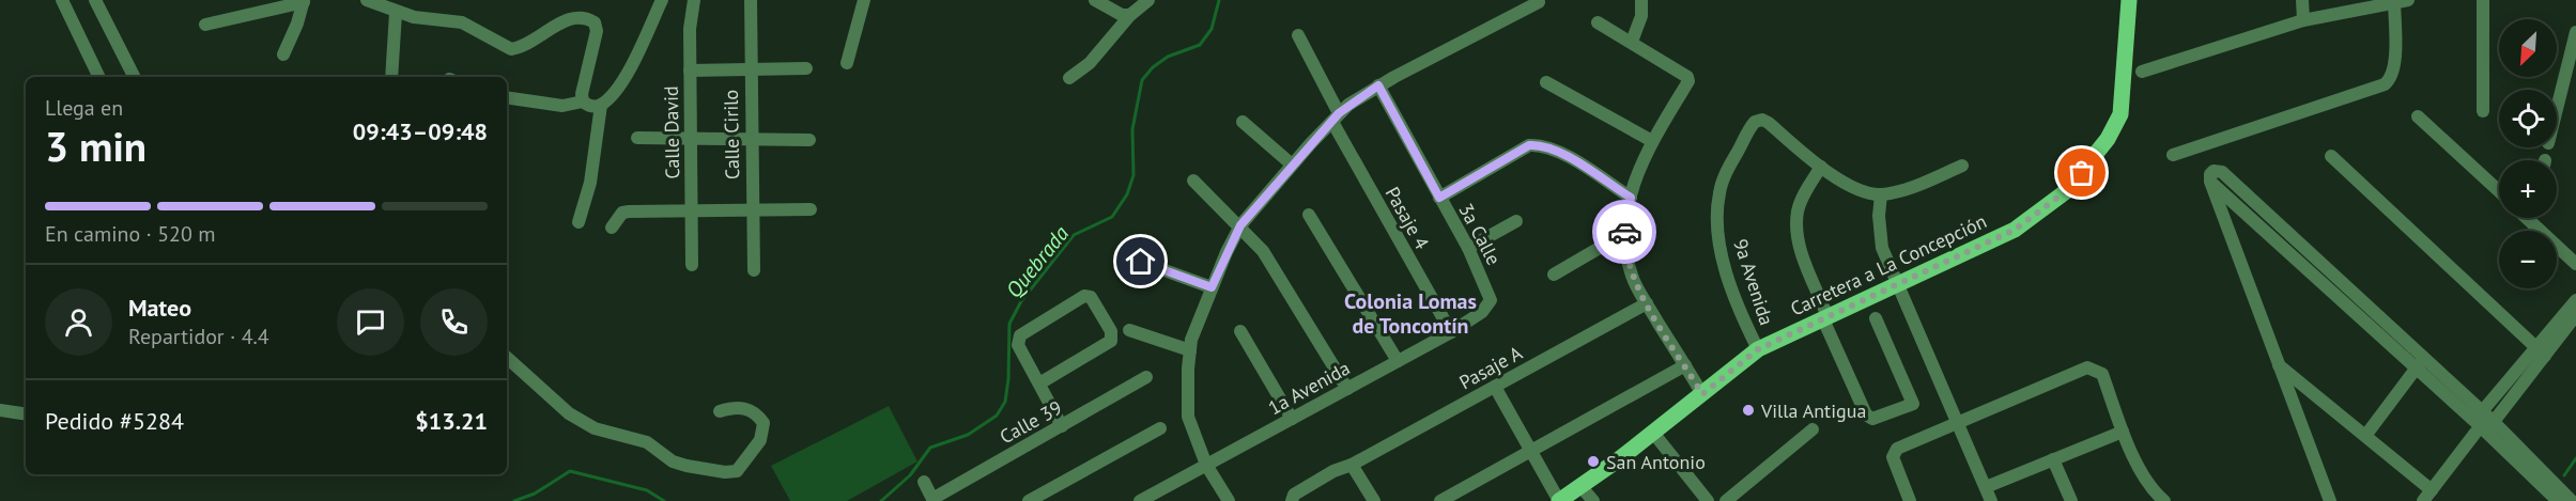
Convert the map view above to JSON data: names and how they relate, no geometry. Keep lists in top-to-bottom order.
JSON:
{
  "streets": {
    "main road": ["Carretera a La Concepción"],
    "street": [
      "Calle David",
      "Calle Cirilo",
      "Pasaje 4",
      "3a Calle",
      "9a Avenida",
      "Pasaje A",
      "1a Avenida",
      "Calle 39"
    ]
  },
  "crossings": [
    ["Pasaje 4", "1a Avenida"],
    ["3a Calle", "1a Avenida"],
    ["Carretera a La Concepción", "9a Avenida"]
  ],
  "districts": ["Colonia Lomas de Toncontín"],
  "water": ["Quebrada"],
  "places": ["Villa Antigua", "San Antonio"],
  "north": "bottom left",
  "page": {
    "map_buttons": ["+", "−"],
    "heading": ["3 min", "Llega en", "09:43–09:48"],
    "panel": [
      "Mateo",
      "Repartidor · 4.4",
      "Pedido #5284",
      "$13.21"
    ],
    "bar": "En camino · 520 m"
  }
}
